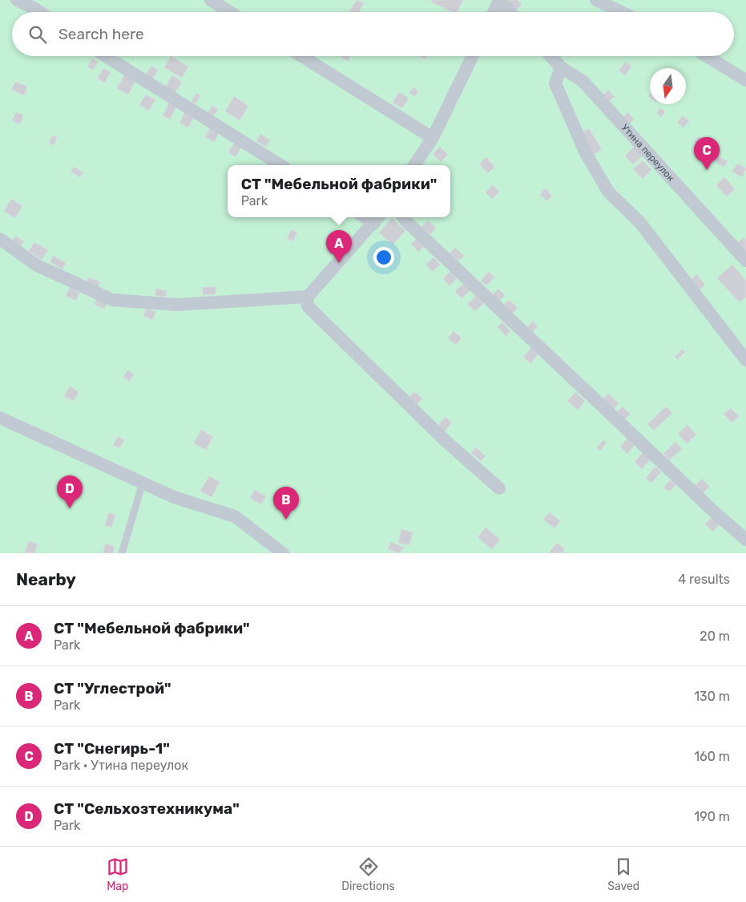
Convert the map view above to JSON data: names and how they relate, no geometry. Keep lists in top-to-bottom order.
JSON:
{
  "streets": {
    "street": ["Утина переулок"]
  },
  "north": "bottom",
  "page": {
    "search": "Search here",
    "pins": [
      "C",
      "A",
      "D",
      "B"
    ],
    "popup": ["СТ \"Мебельной фабрики\"", "Park"],
    "heading": ["Nearby", "4 results"],
    "list": [
      {
        "mark": "A",
        "name": "СТ \"Мебельной фабрики\"",
        "note": "Park",
        "value": "20 m"
      },
      {
        "mark": "B",
        "name": "СТ \"Углестрой\"",
        "note": "Park",
        "value": "130 m"
      },
      {
        "mark": "C",
        "name": "СТ \"Снегирь-1\"",
        "note": "Park · Утина переулок",
        "value": "160 m"
      },
      {
        "mark": "D",
        "name": "СТ \"Сельхозтехникума\"",
        "note": "Park",
        "value": "190 m"
      }
    ],
    "nav": ["Map", "Directions", "Saved"]
  }
}
